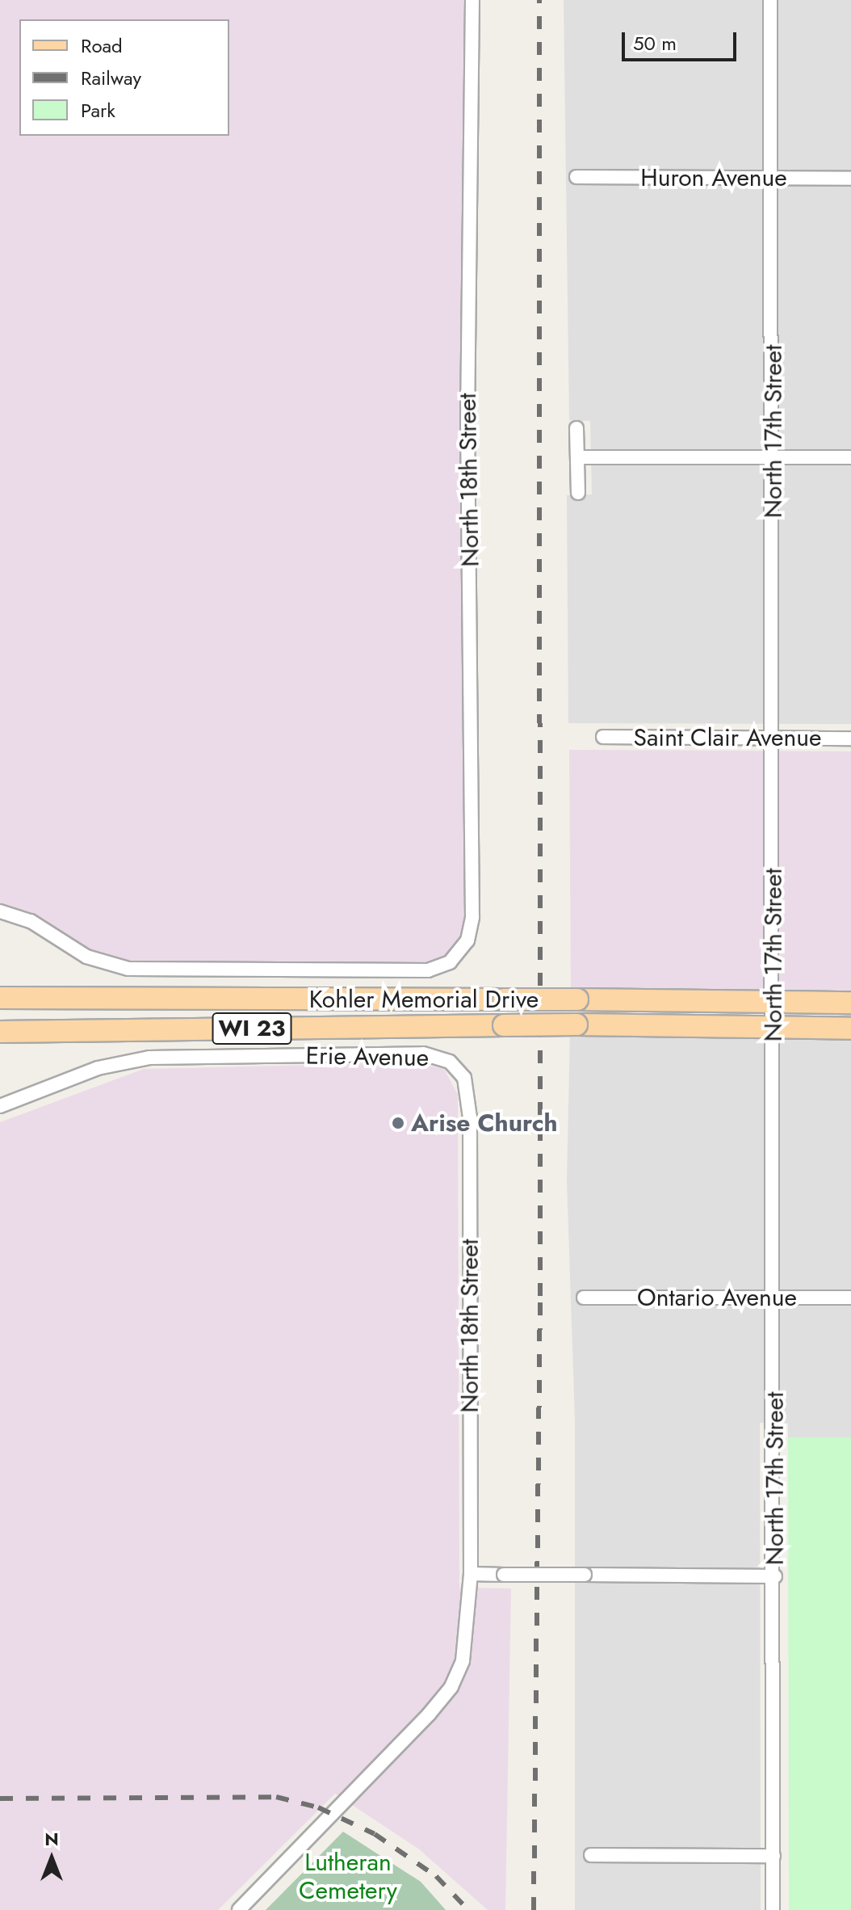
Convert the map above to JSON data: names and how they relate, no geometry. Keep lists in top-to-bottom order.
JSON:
{
  "streets": {
    "main road": ["Kohler Memorial Drive", "WI 23"],
    "street": [
      "Huron Avenue",
      "North 17th Street",
      "North 18th Street",
      "Saint Clair Avenue",
      "Erie Avenue",
      "Ontario Avenue"
    ]
  },
  "crossings": [
    ["Huron Avenue", "North 17th Street"],
    ["North 17th Street", "Saint Clair Avenue"],
    ["North 17th Street", "Kohler Memorial Drive"],
    ["North 17th Street", "WI 23"],
    ["North 17th Street", "Ontario Avenue"],
    ["North 18th Street", "Erie Avenue"],
    ["Kohler Memorial Drive", "WI 23"]
  ],
  "parks": ["Lutheran Cemetery"],
  "places": ["Arise Church"],
  "legend": ["Road", "Railway", "Park"],
  "scale_bar": "50 m",
  "north": "top"
}
